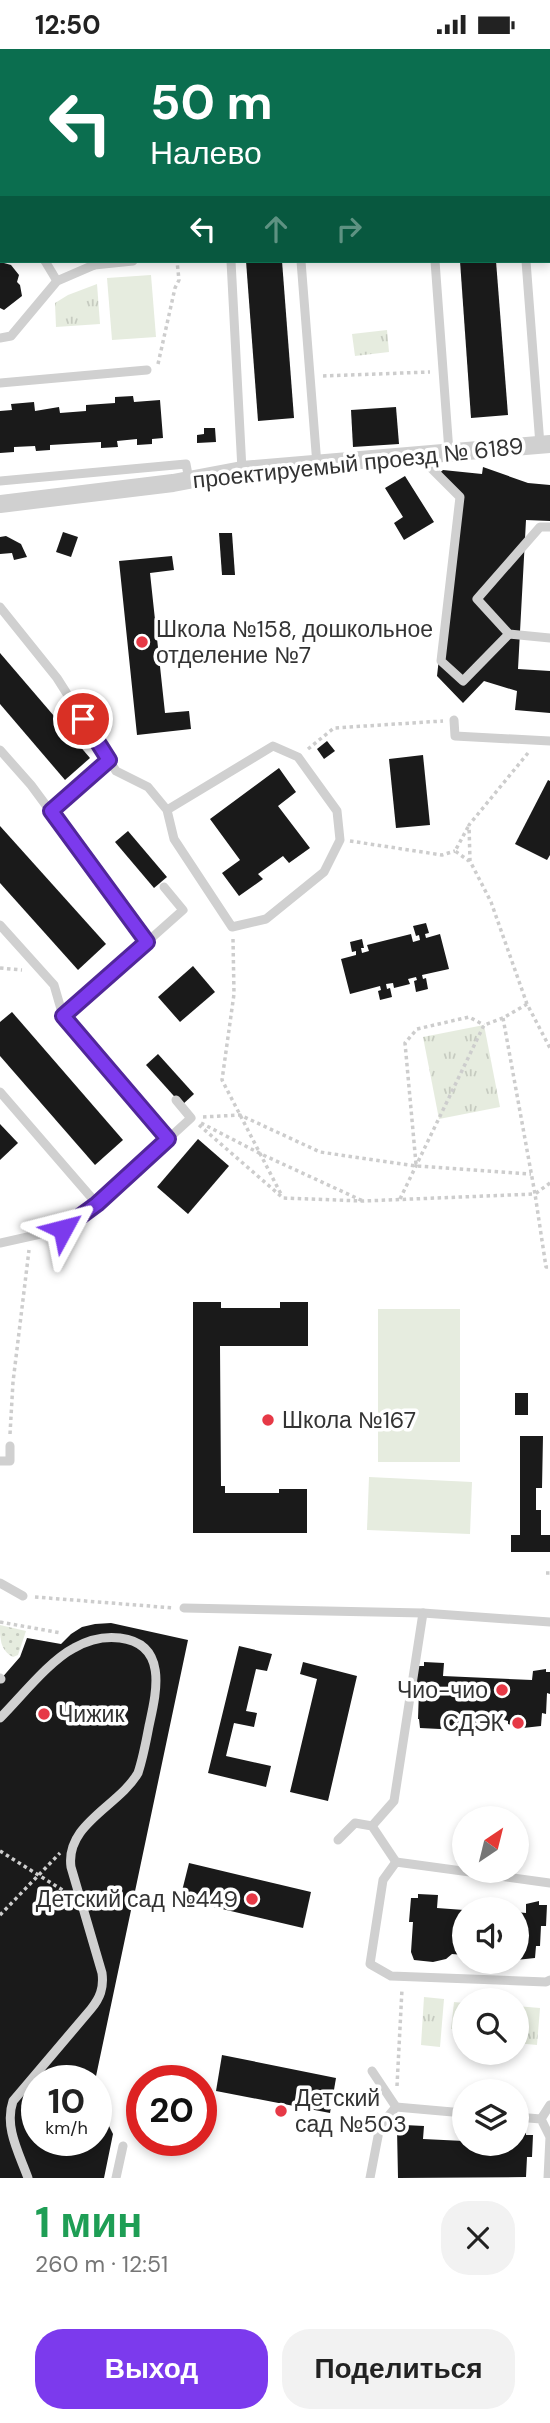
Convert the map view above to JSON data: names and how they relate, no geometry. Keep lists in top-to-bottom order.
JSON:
{
  "streets": {
    "street": ["проектируемый проезд № 6189"]
  },
  "places": [
    "Школа №158, дошкольное отделение №7",
    "Школа №167",
    "Чио-чио",
    "Чижик",
    "СДЭК",
    "Детский сад №449",
    "Детский сад №503"
  ],
  "north": "top right",
  "page": {
    "status": "12:50",
    "turn": ["50 m", "Налево"],
    "speed": "10 km/h",
    "limit": "20",
    "heading": ["1 мин", "260 m · 12:51"],
    "buttons": ["Выход", "Поделиться"]
  }
}
